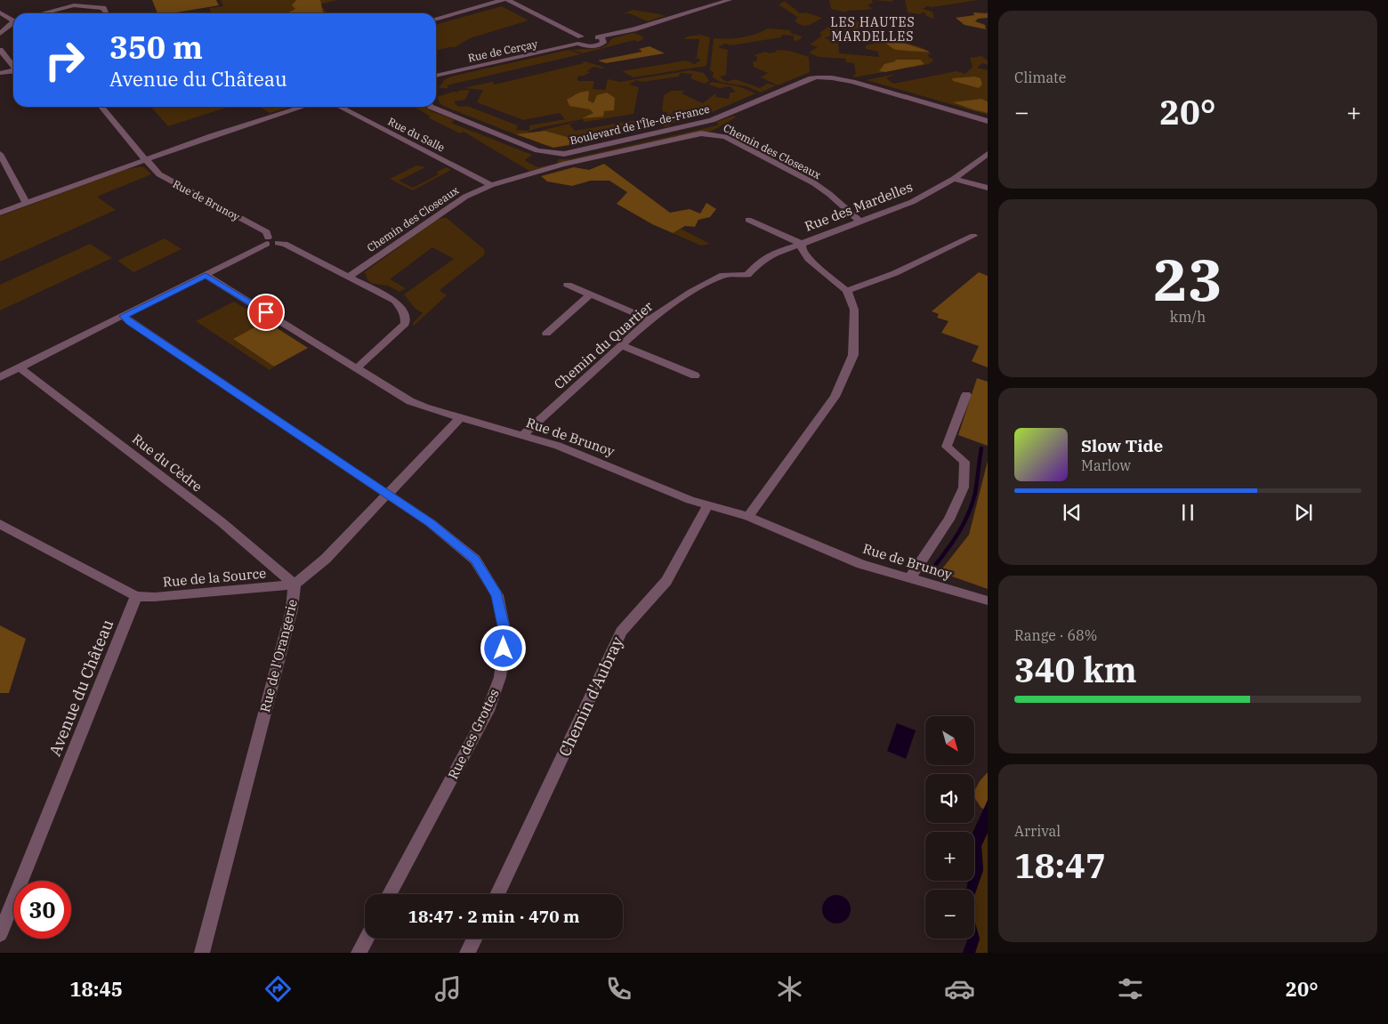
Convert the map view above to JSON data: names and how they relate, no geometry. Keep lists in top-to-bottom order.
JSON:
{
  "streets": {
    "street": [
      "Rue de Cerçay",
      "Boulevard de l'Île-de-France",
      "Rue du Salle",
      "Chemin des Closeaux",
      "Rue de Brunoy",
      "Rue des Mardelles",
      "Chemin du Quartier",
      "Rue du Cèdre",
      "Rue de la Source",
      "Rue de l'Orangerie",
      "Avenue du Château",
      "Chemin d'Aubray",
      "Rue des Grottes"
    ]
  },
  "crossings": [
    ["Rue du Salle", "Chemin des Closeaux"],
    ["Chemin des Closeaux", "Rue des Mardelles"],
    ["Rue de Brunoy", "Chemin du Quartier"],
    ["Rue de Brunoy", "Rue de l'Orangerie"],
    ["Rue de Brunoy", "Chemin d'Aubray"],
    ["Rue des Mardelles", "Chemin du Quartier"],
    ["Rue du Cèdre", "Rue de la Source"],
    ["Rue du Cèdre", "Rue de l'Orangerie"],
    ["Rue de la Source", "Rue de l'Orangerie"],
    ["Rue de la Source", "Avenue du Château"],
    ["Rue de l'Orangerie", "Rue des Grottes"]
  ],
  "districts": ["LES HAUTES MARDELLES"],
  "north": "bottom right",
  "page": {
    "tile": [
      "Climate",
      ["23", "km/h"],
      ["Range · 68%", "340 km"],
      ["Arrival", "18:47"]
    ],
    "turn": ["350 m", "Avenue du Château"],
    "heat": ["−", "20°", "+"],
    "song": ["Slow Tide", "Marlow"],
    "map_buttons": ["+", "−"],
    "limit": "30",
    "trip": "18:47 · 2 min · 470 m",
    "tabs": ["18:45", "20°"]
  }
}
